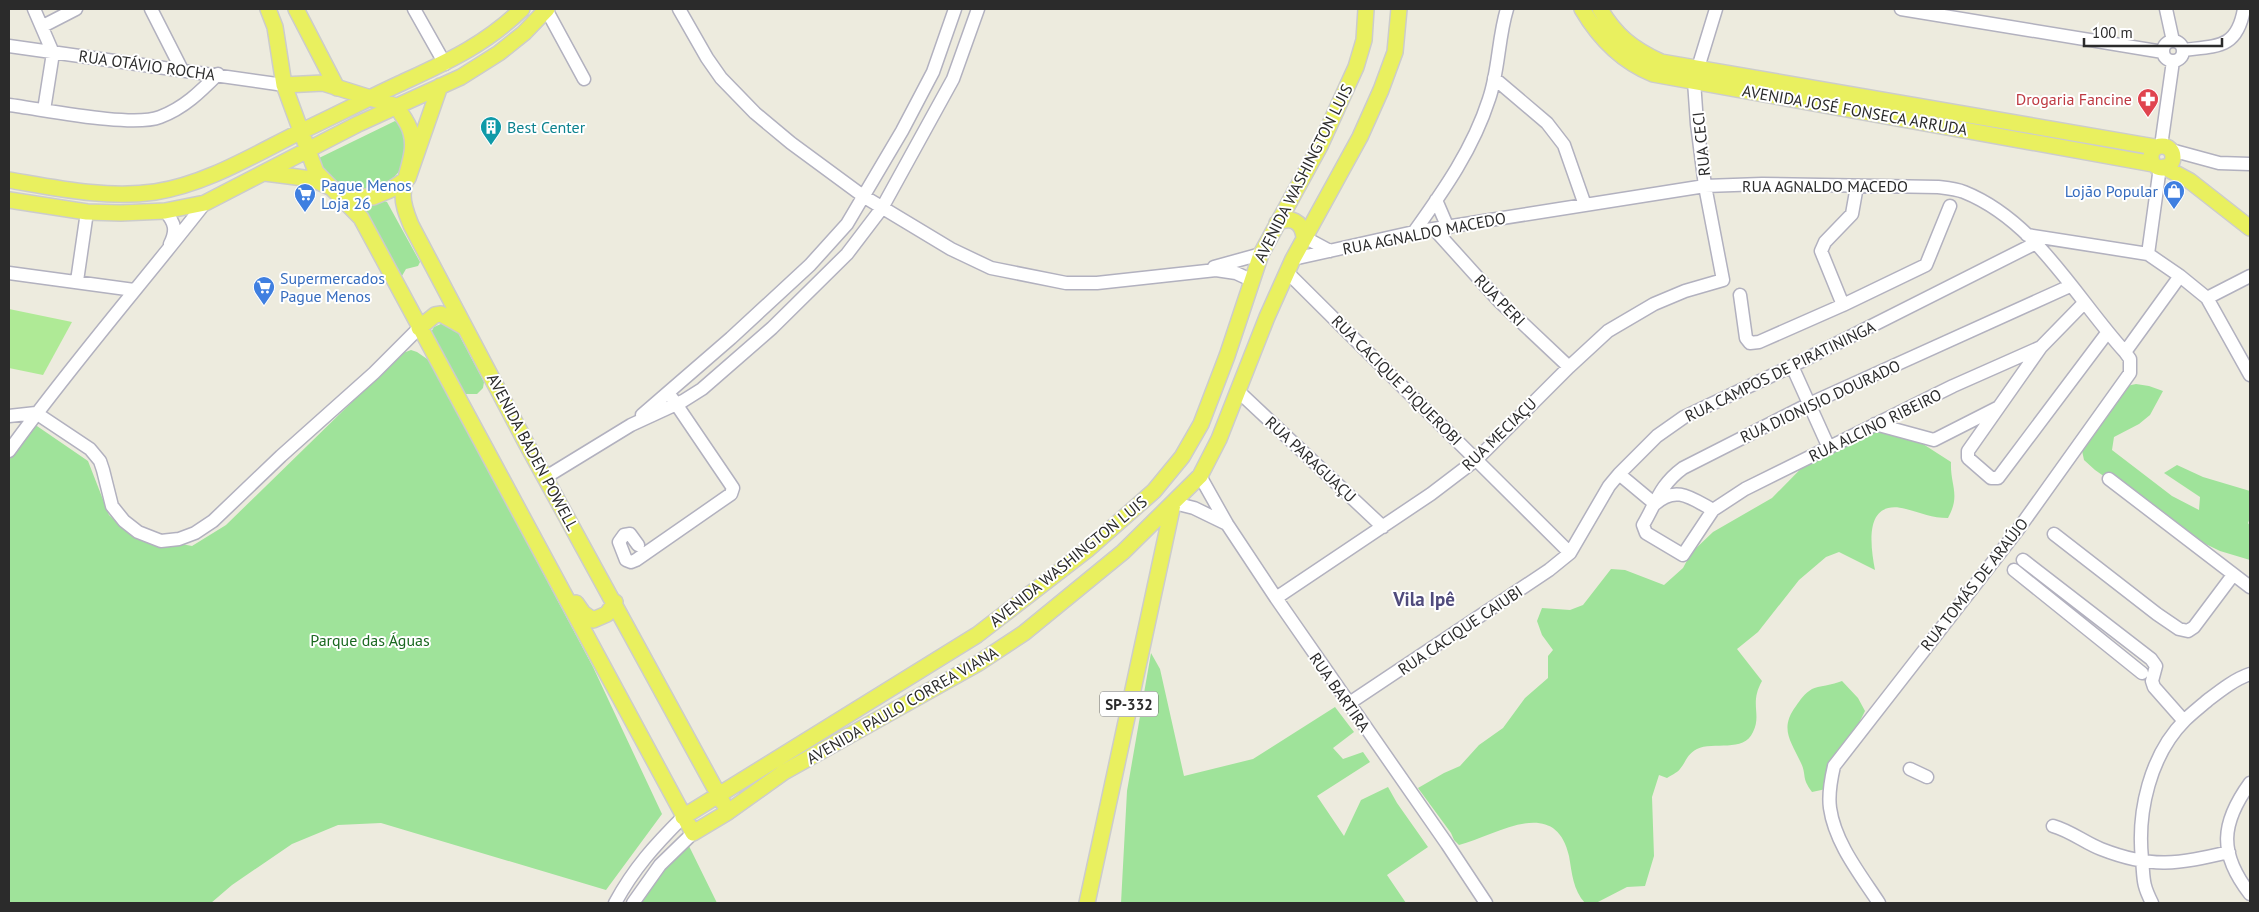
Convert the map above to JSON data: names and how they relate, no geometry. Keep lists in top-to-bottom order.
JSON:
{
  "streets": {
    "main road": [
      "AVENIDA JOSÉ FONSECA ARRUDA",
      "AVENIDA WASHINGTON LUIS",
      "AVENIDA BADEN POWELL",
      "SP-332",
      "AVENIDA PAULO CORREA VIANA"
    ],
    "street": [
      "RUA OTÁVIO ROCHA",
      "RUA CECI",
      "RUA AGNALDO MACEDO",
      "RUA PERI",
      "RUA CAMPOS DE PIRATININGA",
      "RUA CACIQUE PIQUEROBI",
      "RUA DIONISIO DOURADO",
      "RUA ALCINO RIBEIRO",
      "RUA MECIAÇU",
      "RUA PARAGUAÇU",
      "RUA TOMÁS DE ARAÚJO",
      "RUA CACIQUE CAIUBI",
      "RUA BARTIRA"
    ]
  },
  "crossings": [
    ["AVENIDA JOSÉ FONSECA ARRUDA", "RUA CECI"],
    ["RUA CECI", "RUA AGNALDO MACEDO"],
    ["RUA CECI", "RUA MECIAÇU"],
    ["AVENIDA WASHINGTON LUIS", "RUA AGNALDO MACEDO"],
    ["AVENIDA WASHINGTON LUIS", "RUA CACIQUE PIQUEROBI"],
    ["AVENIDA WASHINGTON LUIS", "AVENIDA BADEN POWELL"],
    ["AVENIDA WASHINGTON LUIS", "RUA PARAGUAÇU"],
    ["AVENIDA WASHINGTON LUIS", "RUA BARTIRA"],
    ["AVENIDA WASHINGTON LUIS", "SP-332"],
    ["AVENIDA WASHINGTON LUIS", "AVENIDA PAULO CORREA VIANA"],
    ["RUA AGNALDO MACEDO", "RUA PERI"],
    ["RUA AGNALDO MACEDO", "RUA CAMPOS DE PIRATININGA"],
    ["RUA AGNALDO MACEDO", "RUA CACIQUE PIQUEROBI"],
    ["RUA PERI", "RUA MECIAÇU"],
    ["RUA CAMPOS DE PIRATININGA", "RUA CACIQUE PIQUEROBI"],
    ["RUA CAMPOS DE PIRATININGA", "RUA CACIQUE CAIUBI"],
    ["RUA CACIQUE PIQUEROBI", "RUA MECIAÇU"],
    ["RUA CACIQUE PIQUEROBI", "RUA CACIQUE CAIUBI"],
    ["RUA DIONISIO DOURADO", "RUA ALCINO RIBEIRO"],
    ["RUA MECIAÇU", "RUA PARAGUAÇU"],
    ["RUA MECIAÇU", "RUA BARTIRA"],
    ["AVENIDA BADEN POWELL", "AVENIDA PAULO CORREA VIANA"],
    ["RUA CACIQUE CAIUBI", "RUA BARTIRA"],
    ["SP-332", "AVENIDA PAULO CORREA VIANA"]
  ],
  "districts": ["Vila Ipê"],
  "parks": ["Parque das Águas"],
  "places": {
    "pharmacy": ["Drogaria Fancine"],
    "building": ["Best Center"],
    "shop": ["Lojão Popular"],
    "supermarket": ["Pague Menos Loja 26", "Supermercados Pague Menos"]
  },
  "scale_bar": "100 m"
}
